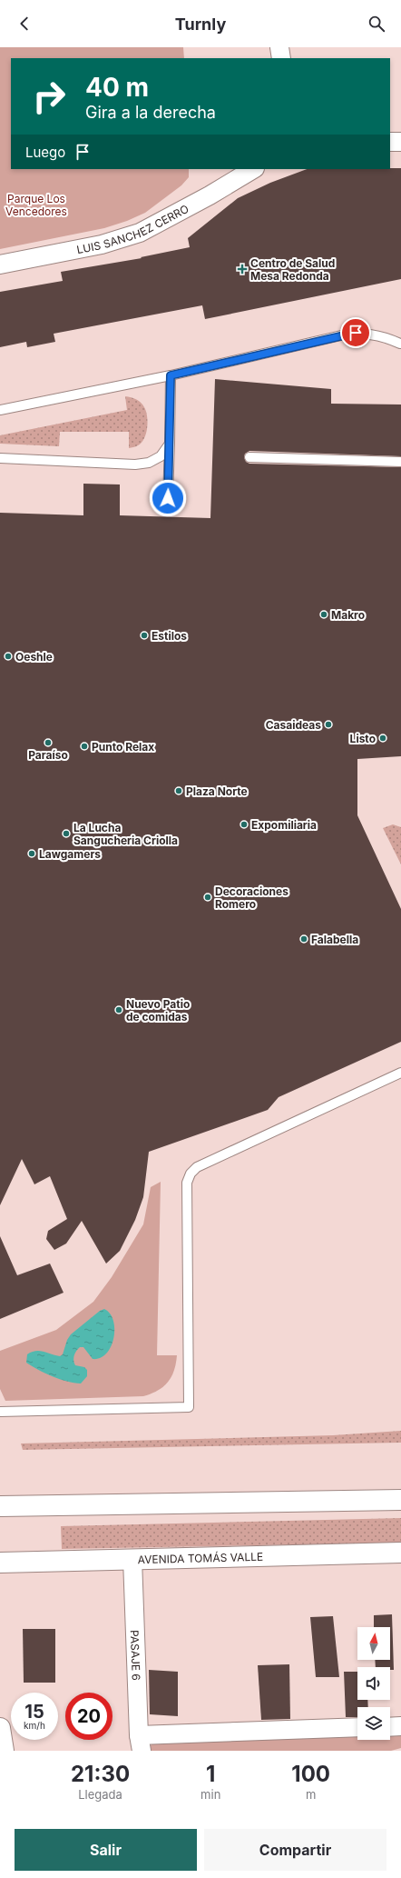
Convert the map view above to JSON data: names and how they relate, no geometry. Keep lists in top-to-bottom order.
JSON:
{
  "streets": {
    "main road": ["AVENIDA TOMÁS VALLE"],
    "street": ["LUIS SANCHEZ CERRO", "PASAJE 6"]
  },
  "crossings": [
    ["AVENIDA TOMÁS VALLE", "PASAJE 6"]
  ],
  "parks": ["Parque Los Vencedores"],
  "places": {
    "health": ["Centro de Salud Mesa Redonda"],
    "other": [
      "Makro",
      "Estilos",
      "Oeshle",
      "Casaideas",
      "Listo",
      "Paraíso",
      "Punto Relax",
      "Plaza Norte",
      "Expomiliaria",
      "La Lucha Sangucheria Criolla",
      "Lawgamers",
      "Decoraciones Romero",
      "Falabella",
      "Nuevo Patio de comidas"
    ]
  },
  "north": "top",
  "page": {
    "header": "Turnly",
    "turn": ["40 m", "Gira a la derecha"],
    "then": "Luego",
    "speed": "15 km/h",
    "limit": "20",
    "eta": [
      "21:30",
      "Llegada",
      "1",
      "min",
      "100",
      "m"
    ],
    "buttons": ["Salir", "Compartir"]
  }
}
